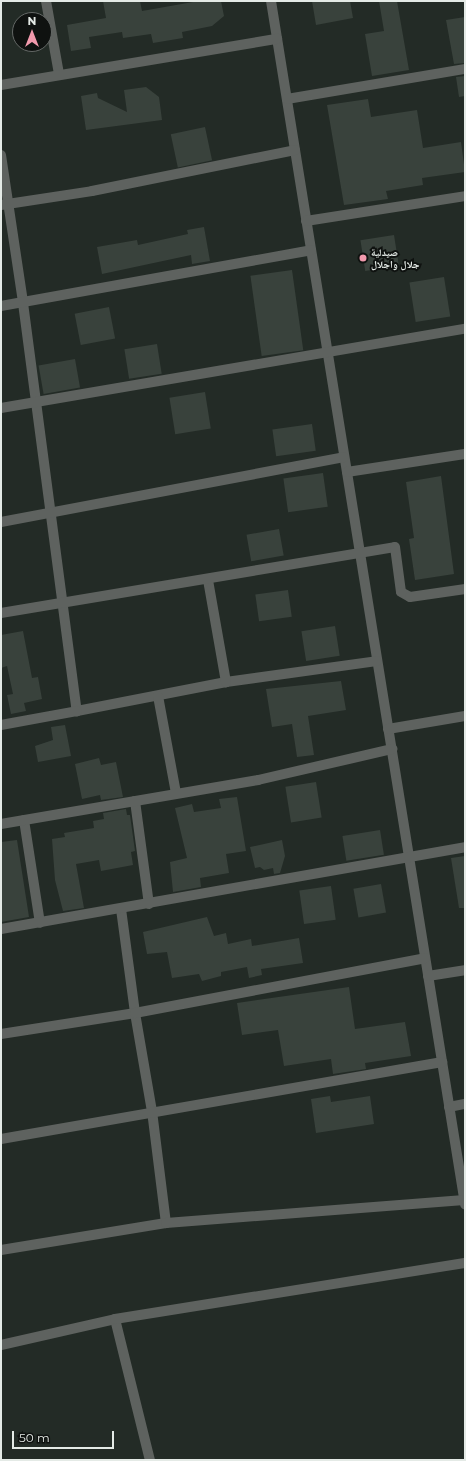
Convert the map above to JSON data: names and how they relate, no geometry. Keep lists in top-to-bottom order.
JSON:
{
  "places": ["صيدلية جلال واجلال"],
  "scale_bar": "50 m",
  "north": "top"
}
